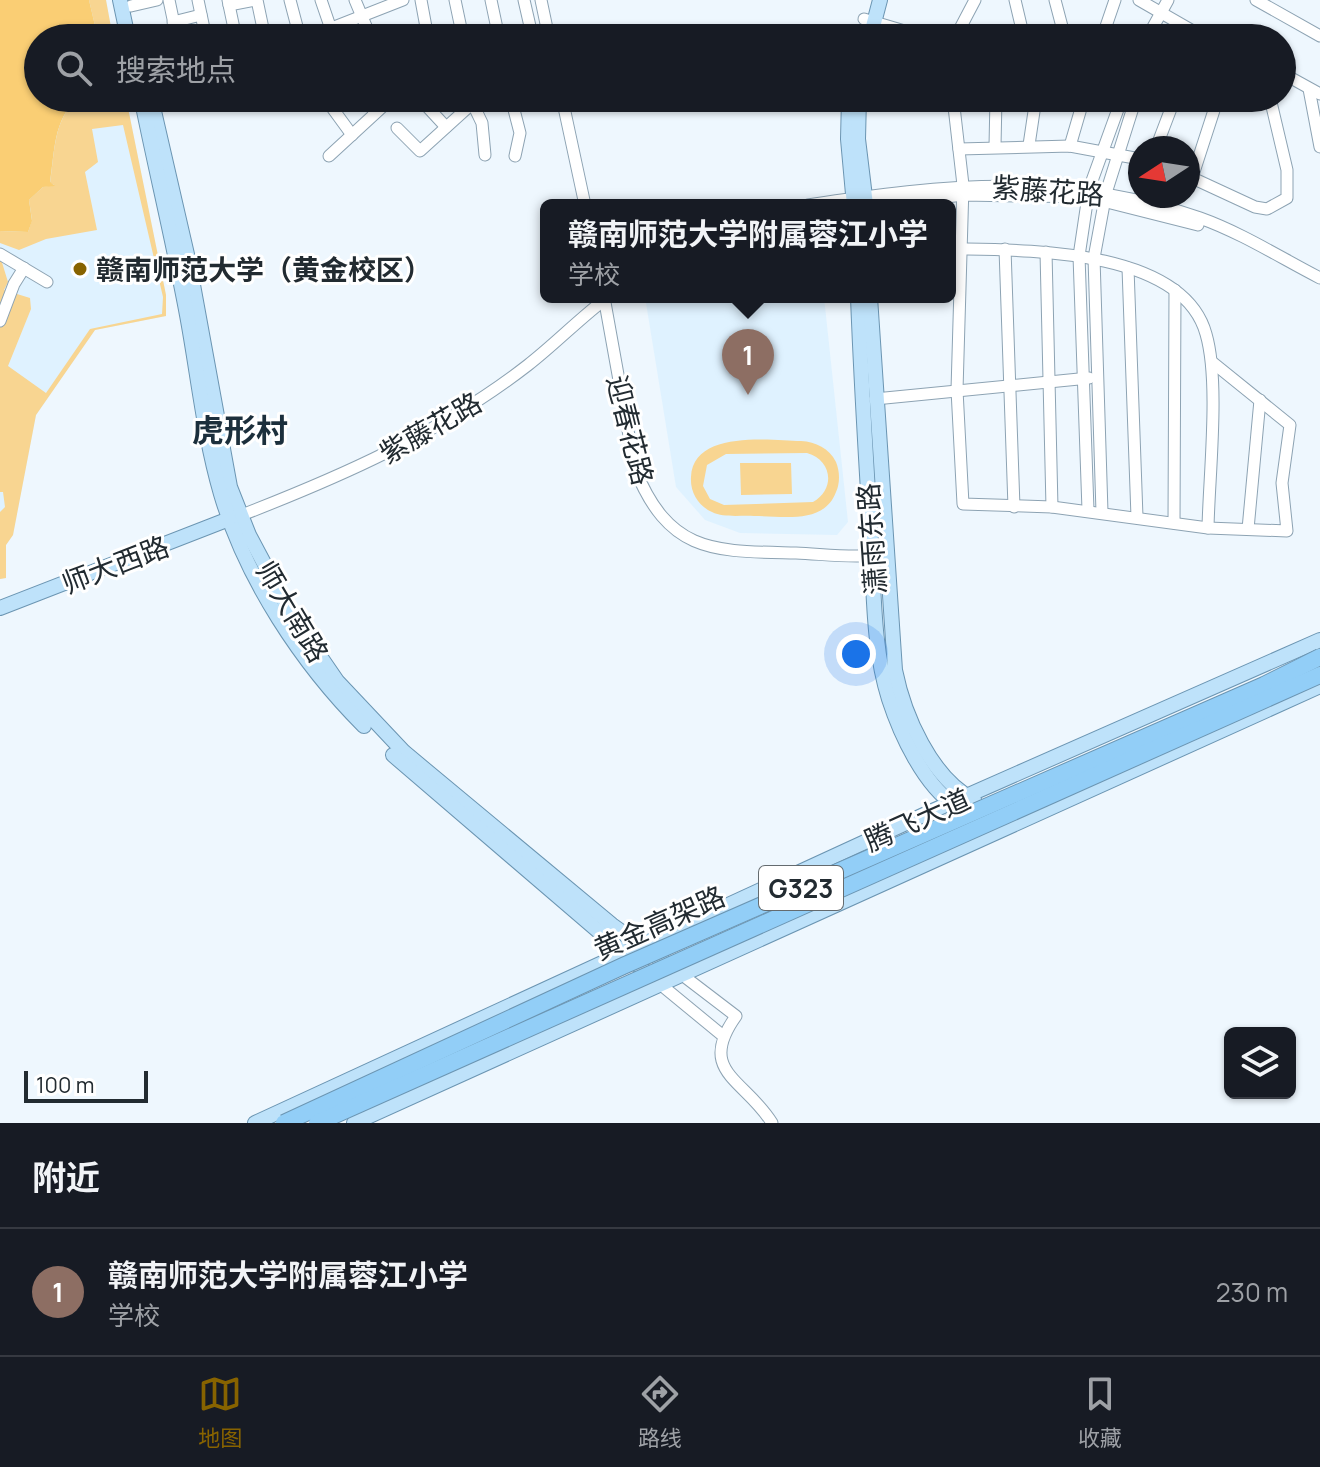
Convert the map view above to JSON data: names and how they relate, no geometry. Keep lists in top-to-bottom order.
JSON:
{
  "streets": {
    "highway": ["G323", "黄金高架路"],
    "main road": [
      "潇雨东路",
      "师大西路",
      "师大南路",
      "腾飞大道"
    ],
    "street": ["紫藤花路", "迎春花路"]
  },
  "crossings": [
    ["紫藤花路", "师大西路"],
    ["紫藤花路", "师大南路"],
    ["迎春花路", "潇雨东路"],
    ["潇雨东路", "腾飞大道"],
    ["师大西路", "师大南路"],
    ["师大南路", "腾飞大道"]
  ],
  "districts": ["虎形村"],
  "places": ["赣南师范大学（黄金校区）"],
  "scale_bar": "100 m",
  "north": "left",
  "page": {
    "search": "搜索地点",
    "popup": ["赣南师范大学附属蓉江小学", "学校"],
    "pins": "1",
    "scale": "100 m",
    "heading": "附近",
    "list": [
      {
        "mark": "1",
        "name": "赣南师范大学附属蓉江小学",
        "note": "学校",
        "value": "230 m"
      }
    ],
    "nav": ["地图", "路线", "收藏"]
  }
}
